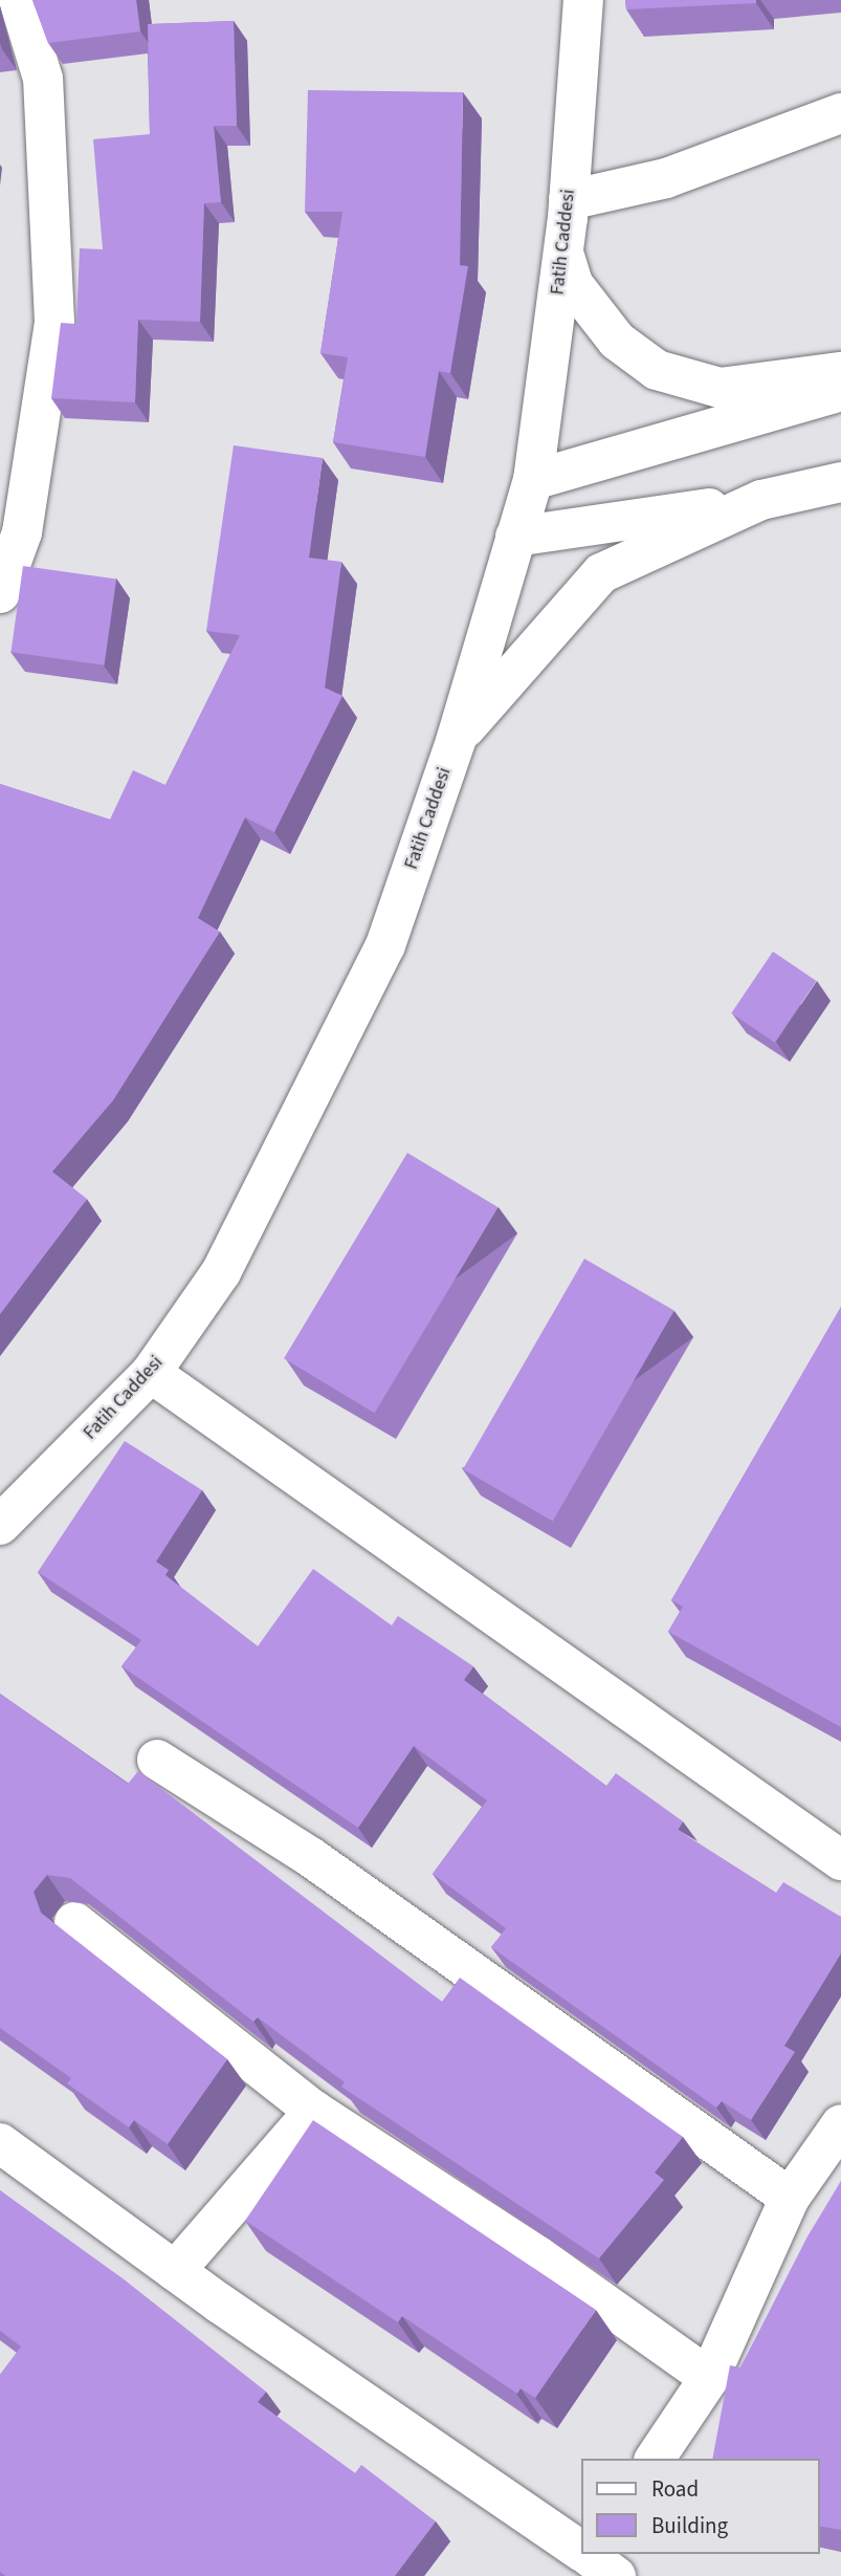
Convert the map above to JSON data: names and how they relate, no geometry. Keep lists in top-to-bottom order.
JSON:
{
  "streets": {
    "street": ["Fatih Caddesi"]
  },
  "legend": ["Road", "Building"]
}
